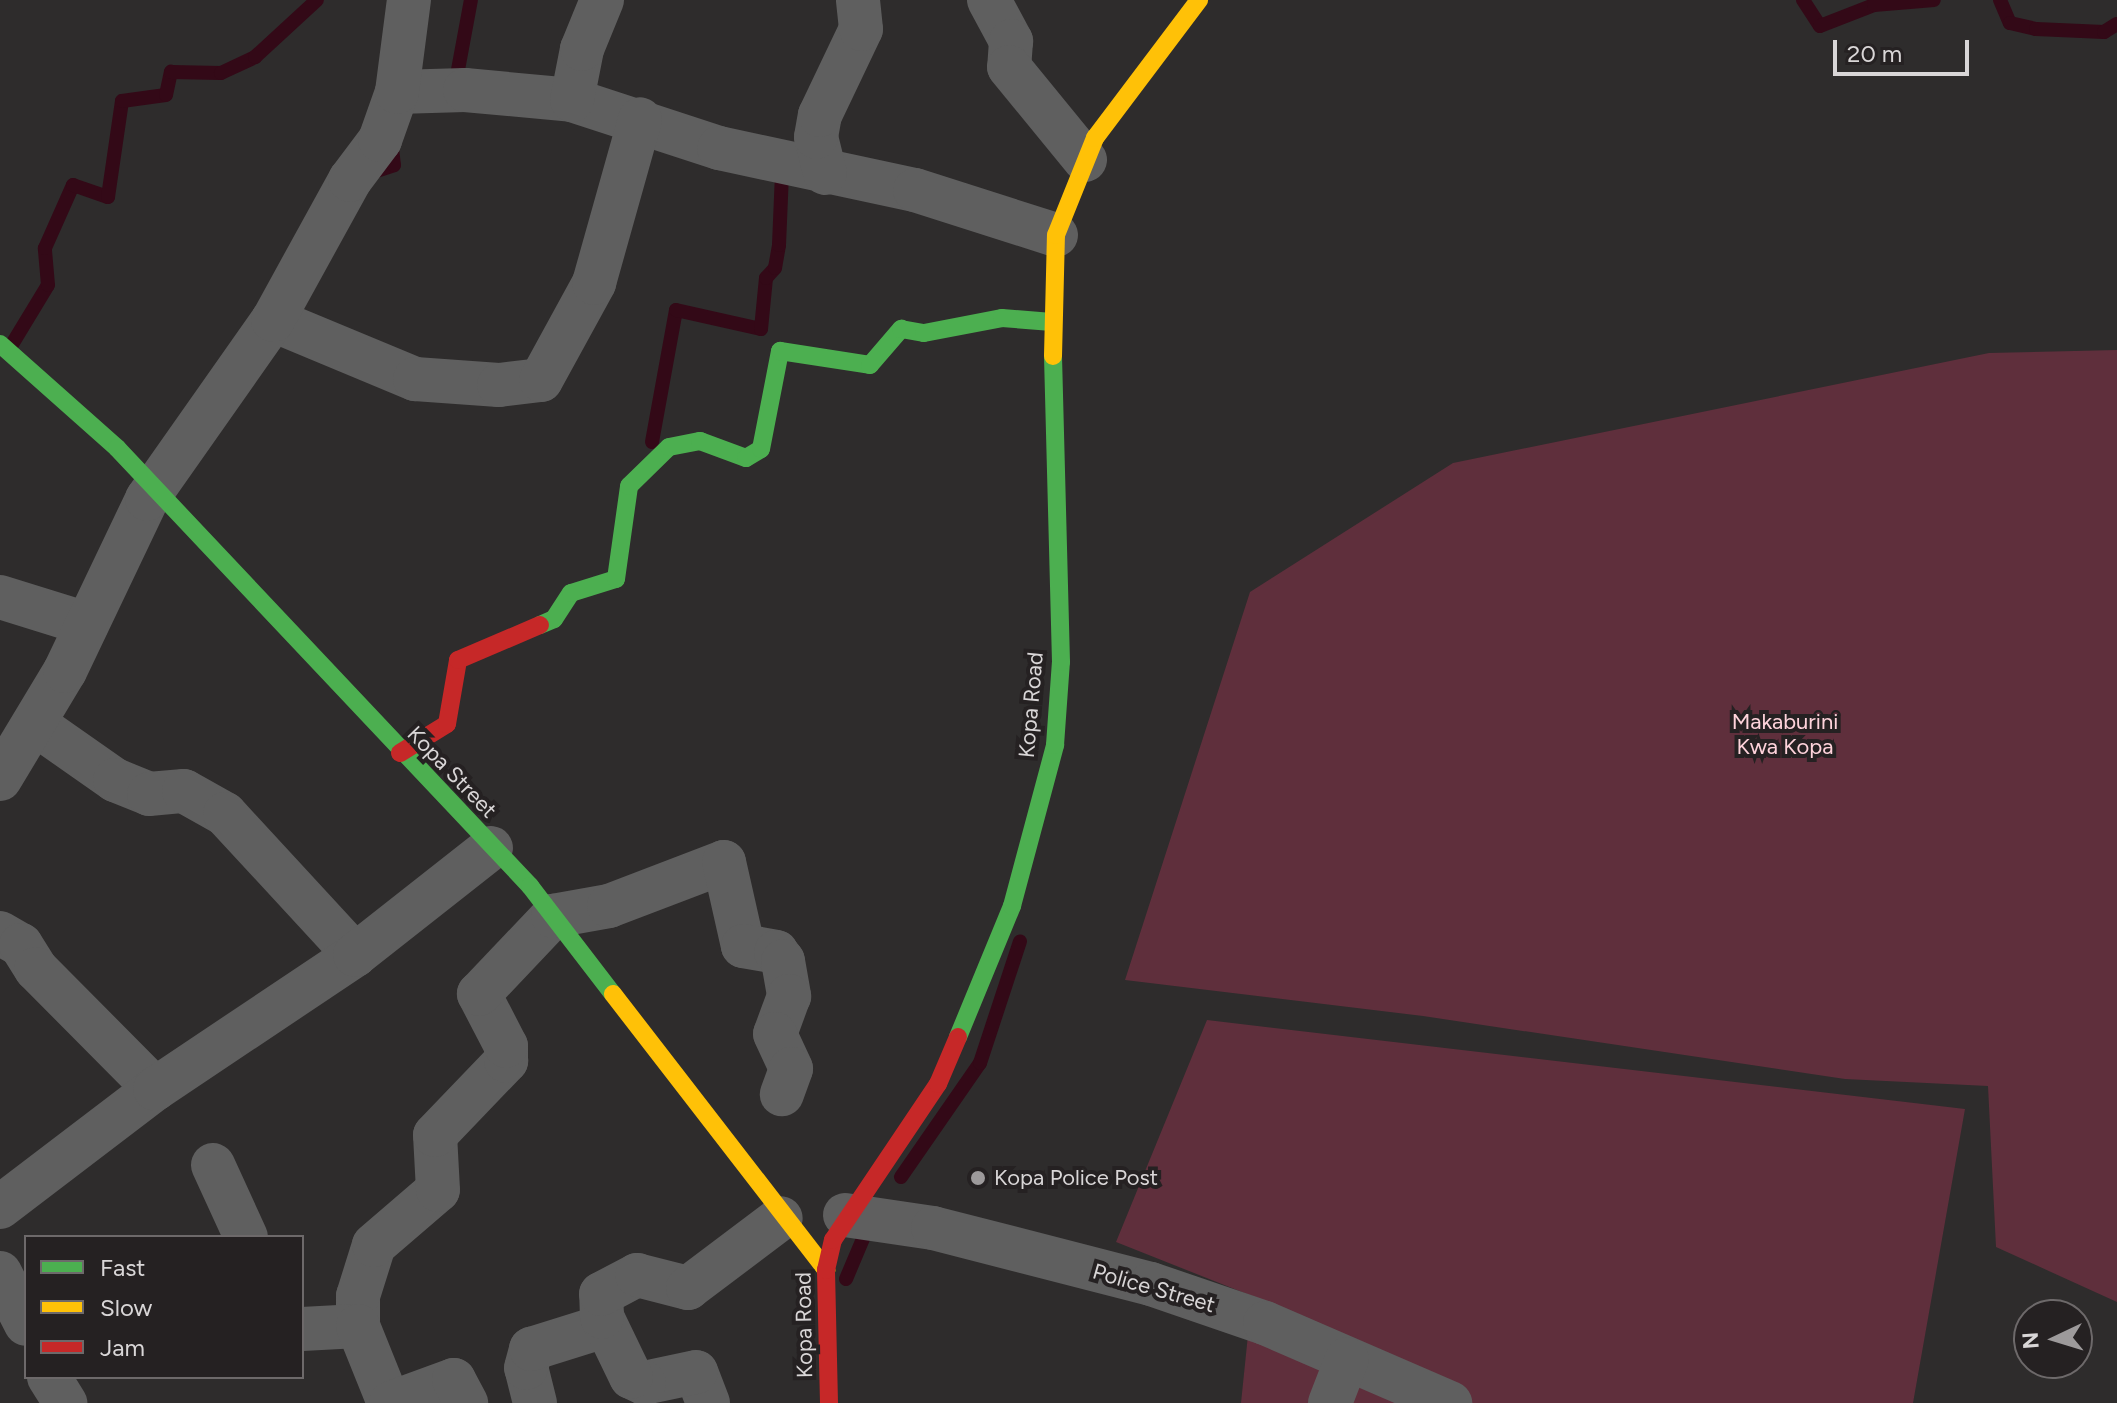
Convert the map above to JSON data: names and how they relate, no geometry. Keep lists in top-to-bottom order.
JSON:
{
  "streets": {
    "street": ["Kopa Road", "Kopa Street", "Police Street"]
  },
  "crossings": [
    ["Kopa Road", "Kopa Street"],
    ["Kopa Road", "Police Street"]
  ],
  "parks": ["Makaburini Kwa Kopa"],
  "places": ["Kopa Police Post"],
  "legend": ["Fast", "Slow", "Jam"],
  "scale_bar": "20 m",
  "north": "left"
}
